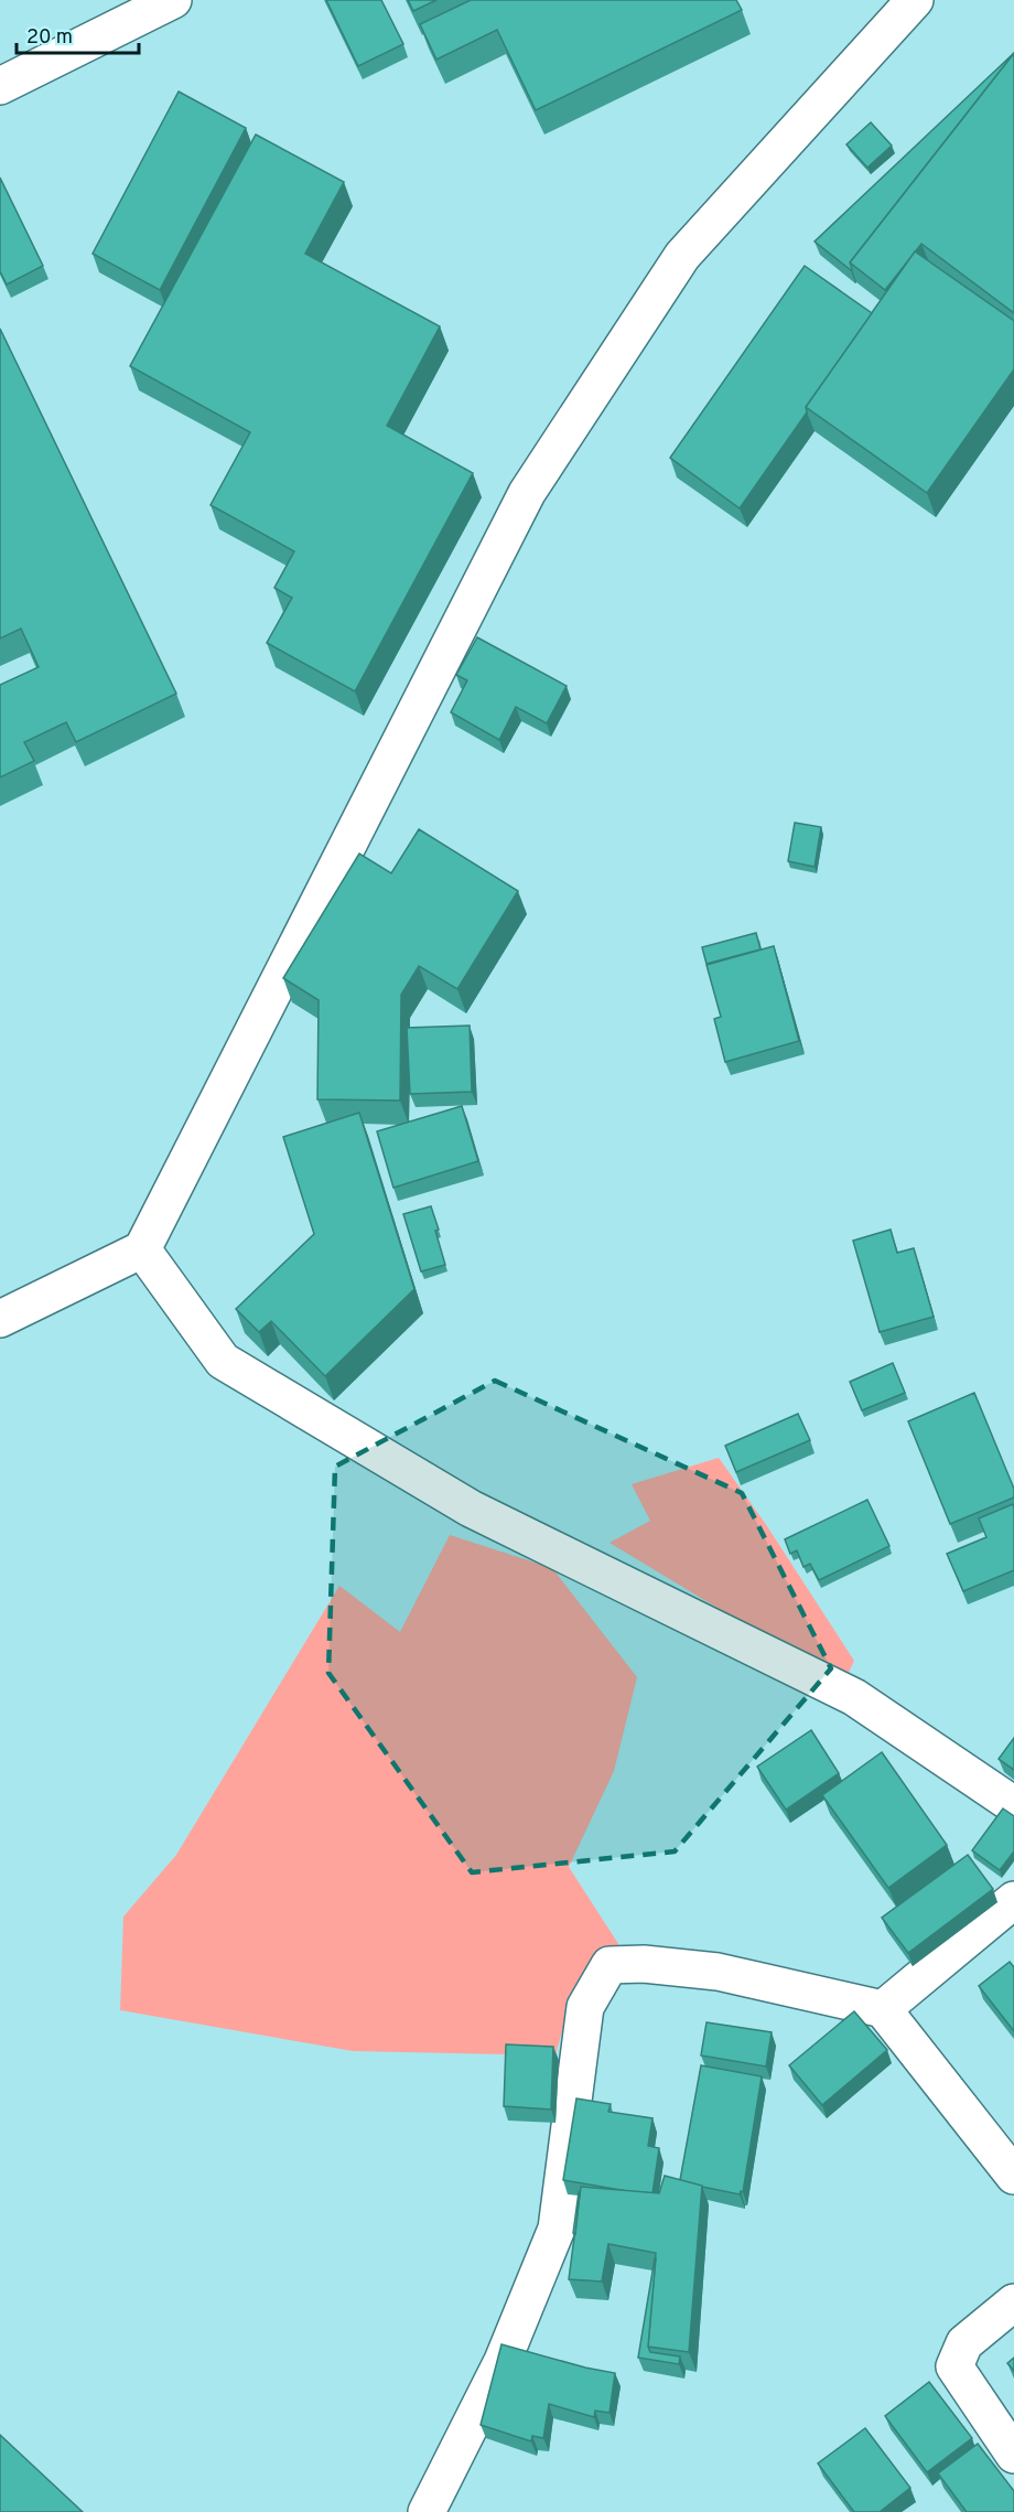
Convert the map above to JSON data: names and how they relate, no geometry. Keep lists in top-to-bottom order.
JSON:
{
  "scale_bar": "20 m"
}
